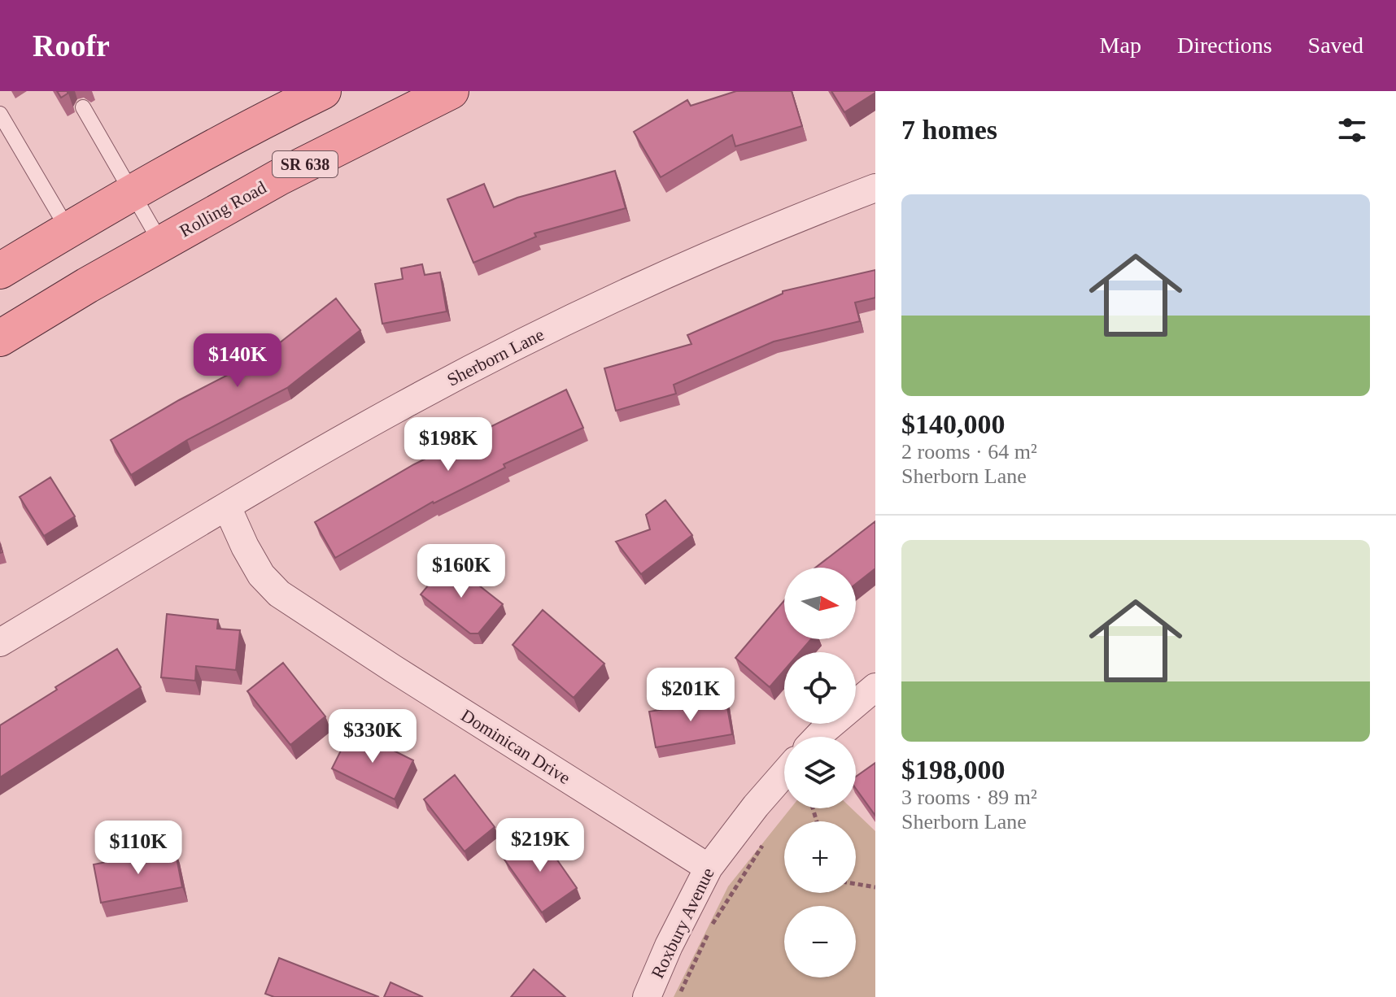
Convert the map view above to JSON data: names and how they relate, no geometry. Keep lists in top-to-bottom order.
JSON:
{
  "streets": {
    "main road": ["SR 638", "Rolling Road"],
    "street": ["Sherborn Lane", "Dominican Drive", "Roxbury Avenue"]
  },
  "crossings": [
    ["Sherborn Lane", "Dominican Drive"],
    ["Dominican Drive", "Roxbury Avenue"]
  ],
  "north": "right",
  "page": {
    "header": "Roofr",
    "nav": ["Map", "Directions", "Saved"],
    "heading": "7 homes",
    "list": [
      {
        "name": "$140,000",
        "note": "2 rooms · 64 m² · Sherborn Lane"
      },
      {
        "name": "$198,000",
        "note": "3 rooms · 89 m² · Sherborn Lane"
      }
    ],
    "price": [
      "$140K",
      "$198K",
      "$160K",
      "$201K",
      "$330K",
      "$219K",
      "$110K"
    ],
    "map_buttons": ["+", "−"]
  }
}
